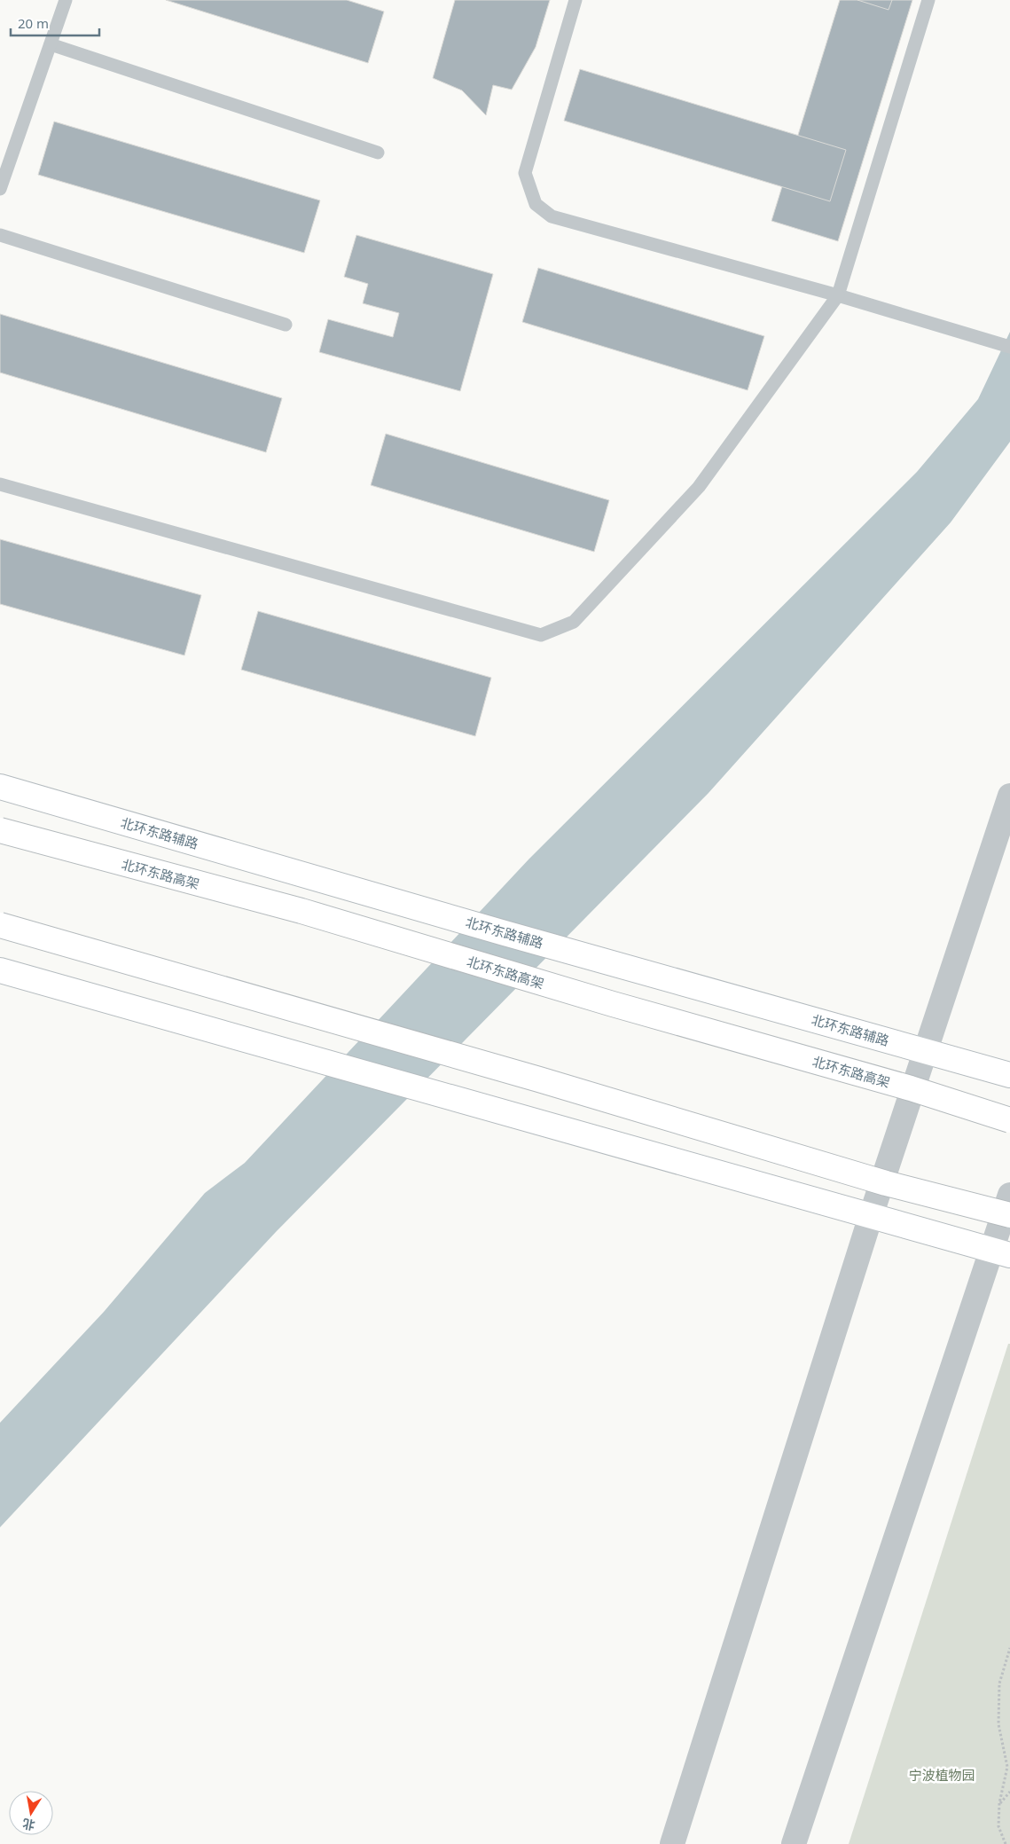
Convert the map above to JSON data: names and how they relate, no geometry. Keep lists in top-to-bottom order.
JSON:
{
  "streets": {
    "main road": ["北环东路辅路", "北环东路高架"]
  },
  "parks": ["宁波植物园"],
  "scale_bar": "20 m",
  "north": "bottom"
}
